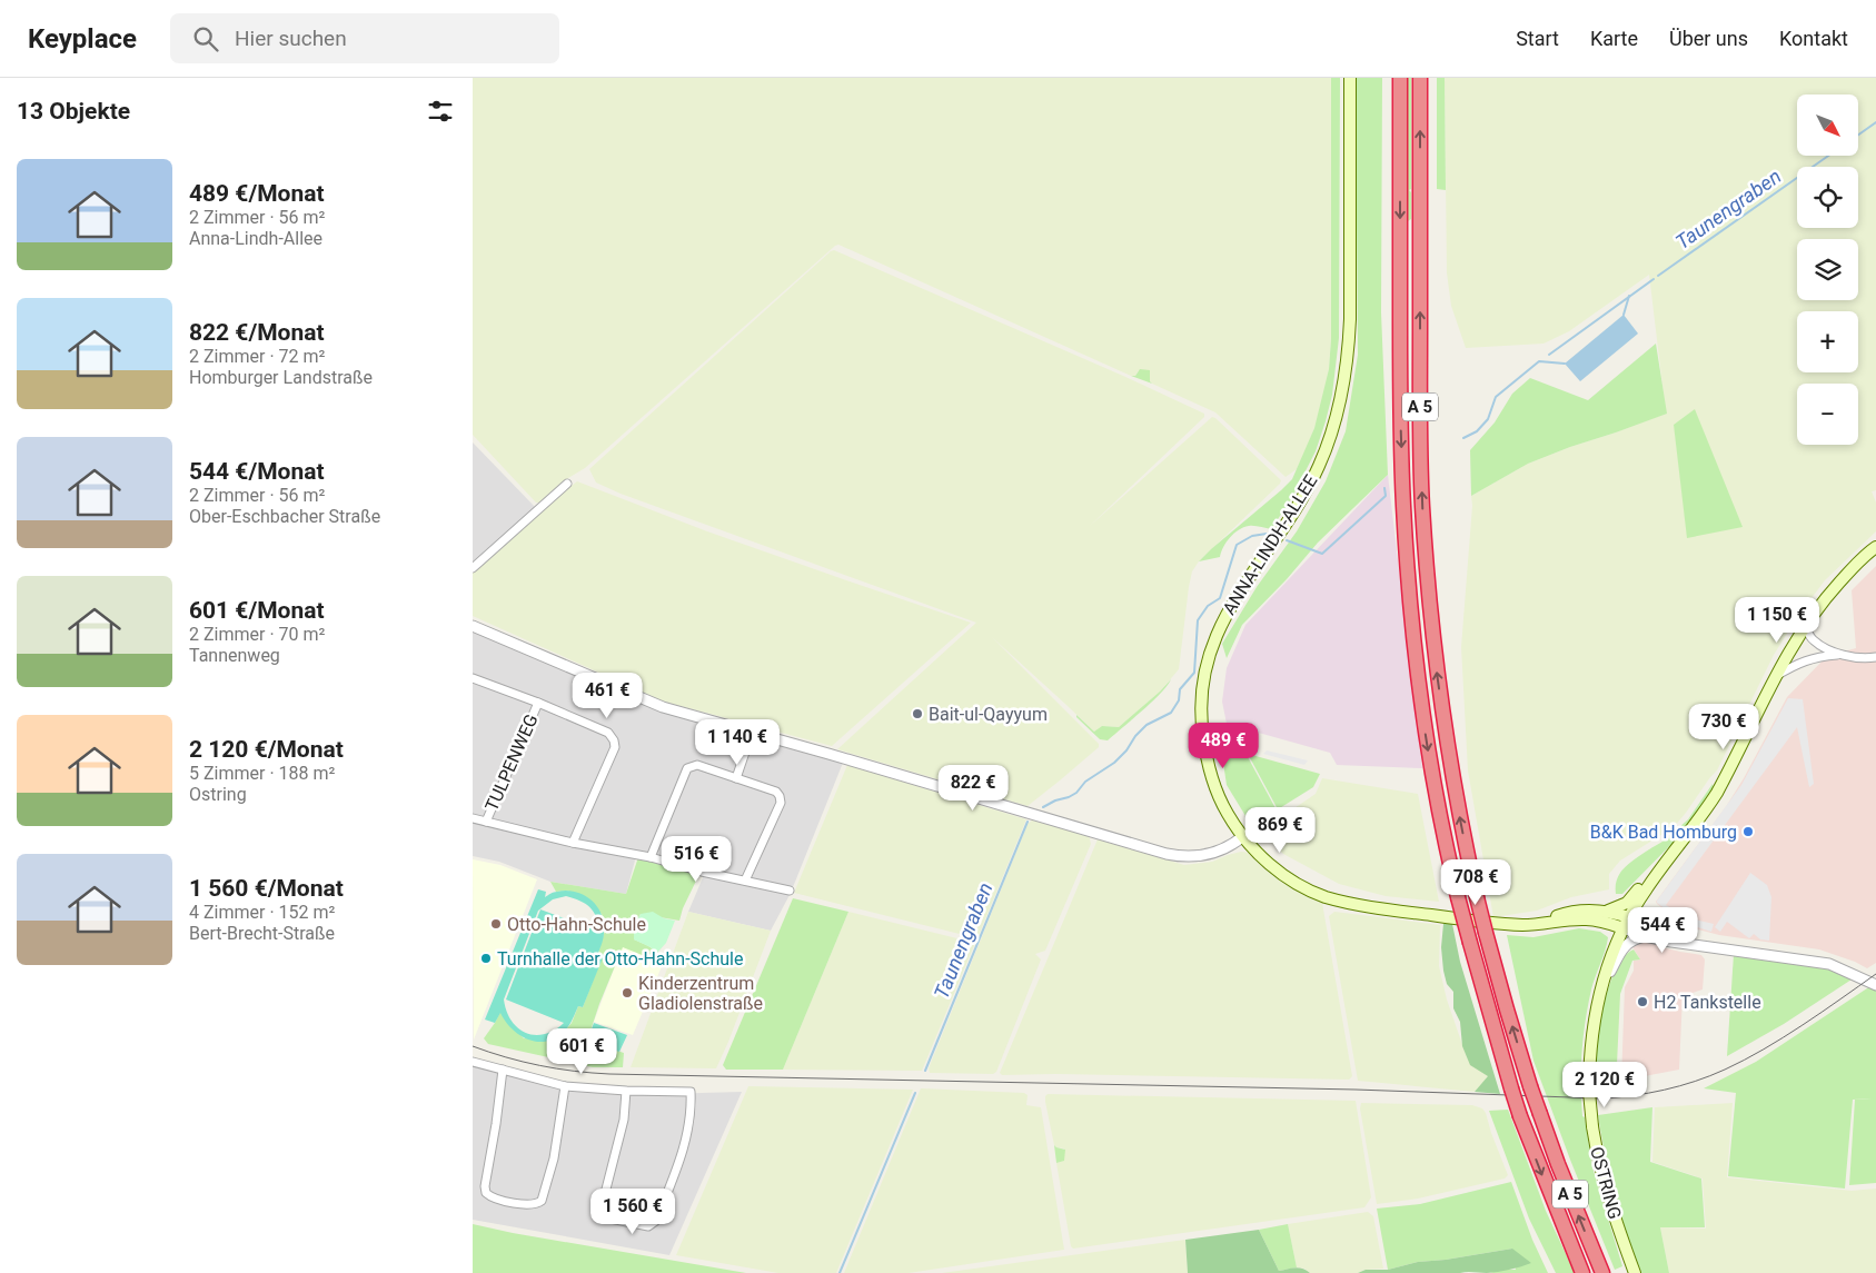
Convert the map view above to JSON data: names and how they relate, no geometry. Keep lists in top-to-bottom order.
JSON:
{
  "streets": {
    "highway": ["A 5"],
    "main road": ["ANNA-LINDH-ALLEE", "OSTRING"],
    "street": ["TULPENWEG"]
  },
  "water": ["Taunengraben"],
  "places": [
    "Bait-ul-Qayyum",
    "B&K Bad Homburg",
    "Otto-Hahn-Schule",
    "Turnhalle der Otto-Hahn-Schule",
    "Kinderzentrum Gladiolenstraße",
    "H2 Tankstelle"
  ],
  "north": "bottom right",
  "page": {
    "header": "Keyplace",
    "search": "Hier suchen",
    "nav": [
      "Start",
      "Karte",
      "Über uns",
      "Kontakt"
    ],
    "heading": "13 Objekte",
    "map_buttons": ["+", "−"],
    "list": [
      {
        "name": "489 €/Monat",
        "note": "2 Zimmer · 56 m² · Anna-Lindh-Allee"
      },
      {
        "name": "822 €/Monat",
        "note": "2 Zimmer · 72 m² · Homburger Landstraße"
      },
      {
        "name": "544 €/Monat",
        "note": "2 Zimmer · 56 m² · Ober-Eschbacher Straße"
      },
      {
        "name": "601 €/Monat",
        "note": "2 Zimmer · 70 m² · Tannenweg"
      },
      {
        "name": "2 120 €/Monat",
        "note": "5 Zimmer · 188 m² · Ostring"
      },
      {
        "name": "1 560 €/Monat",
        "note": "4 Zimmer · 152 m² · Bert-Brecht-Straße"
      }
    ],
    "price": [
      "1 150 €",
      "461 €",
      "730 €",
      "1 140 €",
      "489 €",
      "822 €",
      "869 €",
      "516 €",
      "708 €",
      "544 €",
      "601 €",
      "2 120 €",
      "1 560 €"
    ]
  }
}
